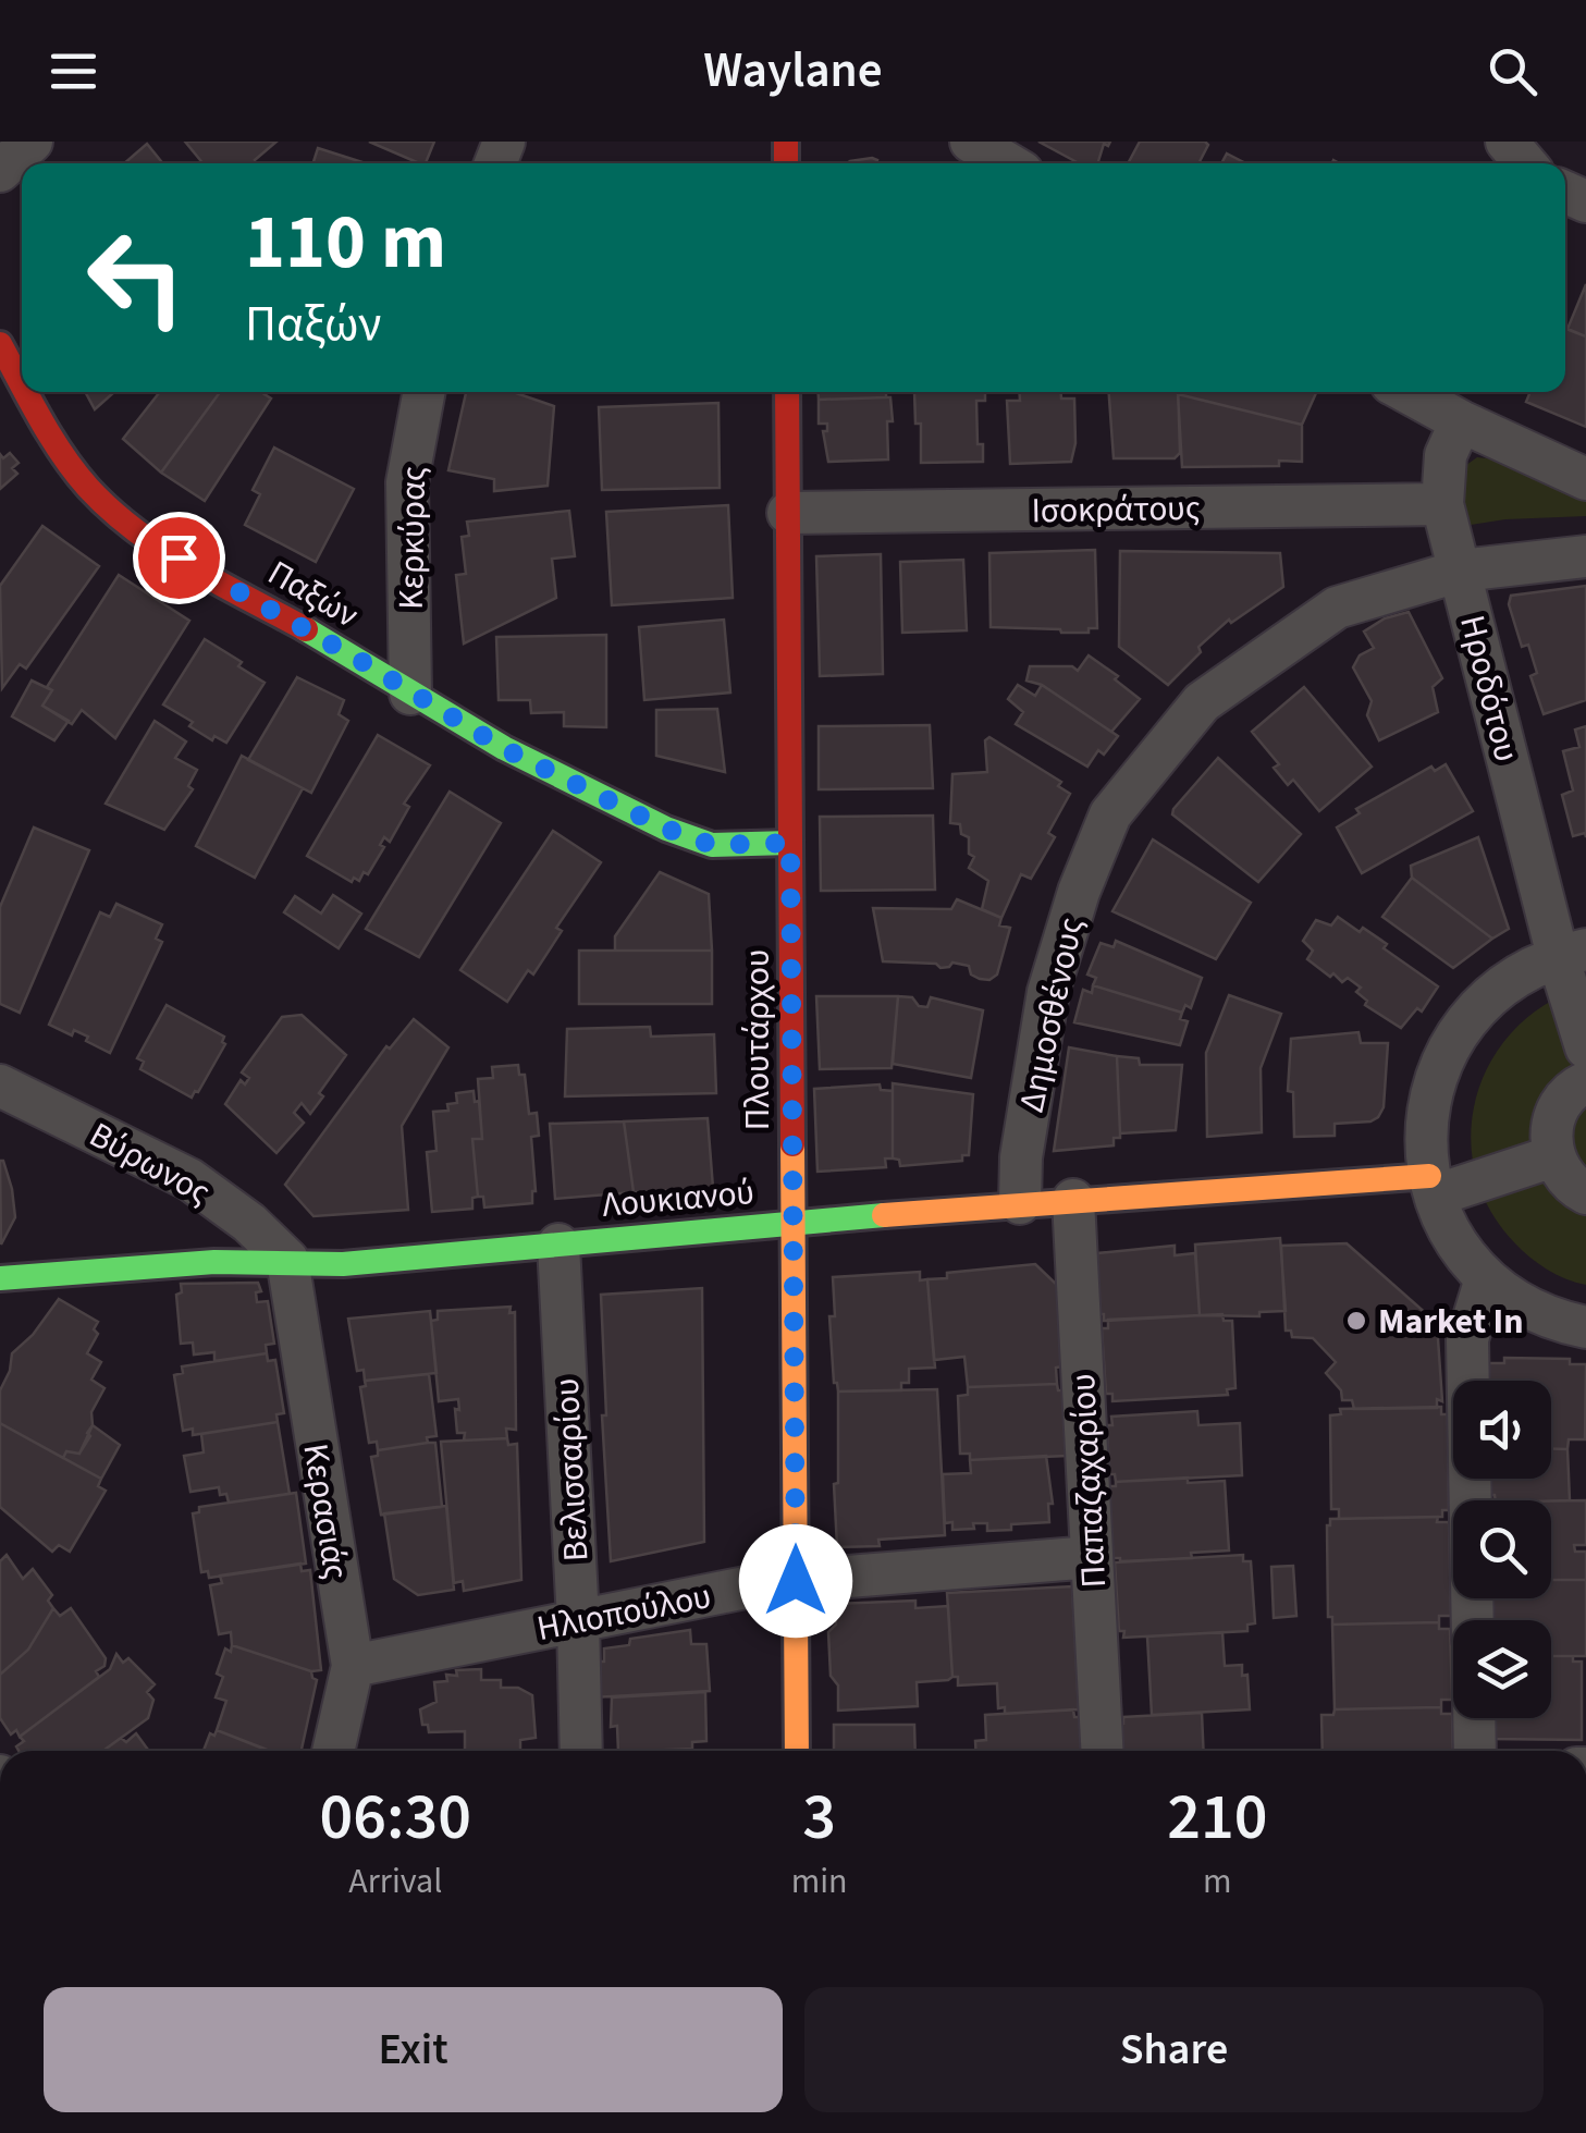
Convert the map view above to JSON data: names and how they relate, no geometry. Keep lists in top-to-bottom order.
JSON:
{
  "streets": {
    "street": [
      "Ισοκράτους",
      "Κερκύρας",
      "Παξών",
      "Ηροδότου",
      "Δημοσθένους",
      "Πλουτάρχου",
      "Βύρωνος",
      "Λουκιανού",
      "Βελισσαρίου",
      "Παπαζαχαρίου",
      "Κερασιάς",
      "Ηλιοπούλου"
    ]
  },
  "crossings": [
    ["Ισοκράτους", "Ηροδότου"],
    ["Ισοκράτους", "Πλουτάρχου"],
    ["Κερκύρας", "Παξών"],
    ["Παξών", "Πλουτάρχου"],
    ["Ηροδότου", "Δημοσθένους"],
    ["Δημοσθένους", "Λουκιανού"],
    ["Πλουτάρχου", "Λουκιανού"],
    ["Πλουτάρχου", "Ηλιοπούλου"],
    ["Βύρωνος", "Λουκιανού"],
    ["Βύρωνος", "Κερασιάς"],
    ["Λουκιανού", "Βελισσαρίου"],
    ["Λουκιανού", "Παπαζαχαρίου"],
    ["Λουκιανού", "Κερασιάς"],
    ["Βελισσαρίου", "Ηλιοπούλου"],
    ["Παπαζαχαρίου", "Ηλιοπούλου"],
    ["Κερασιάς", "Ηλιοπούλου"]
  ],
  "places": ["Market In"],
  "page": {
    "header": "Waylane",
    "turn": ["110 m", "Παξών"],
    "eta": [
      "06:30",
      "Arrival",
      "3",
      "min",
      "210",
      "m"
    ],
    "buttons": ["Exit", "Share"]
  }
}
